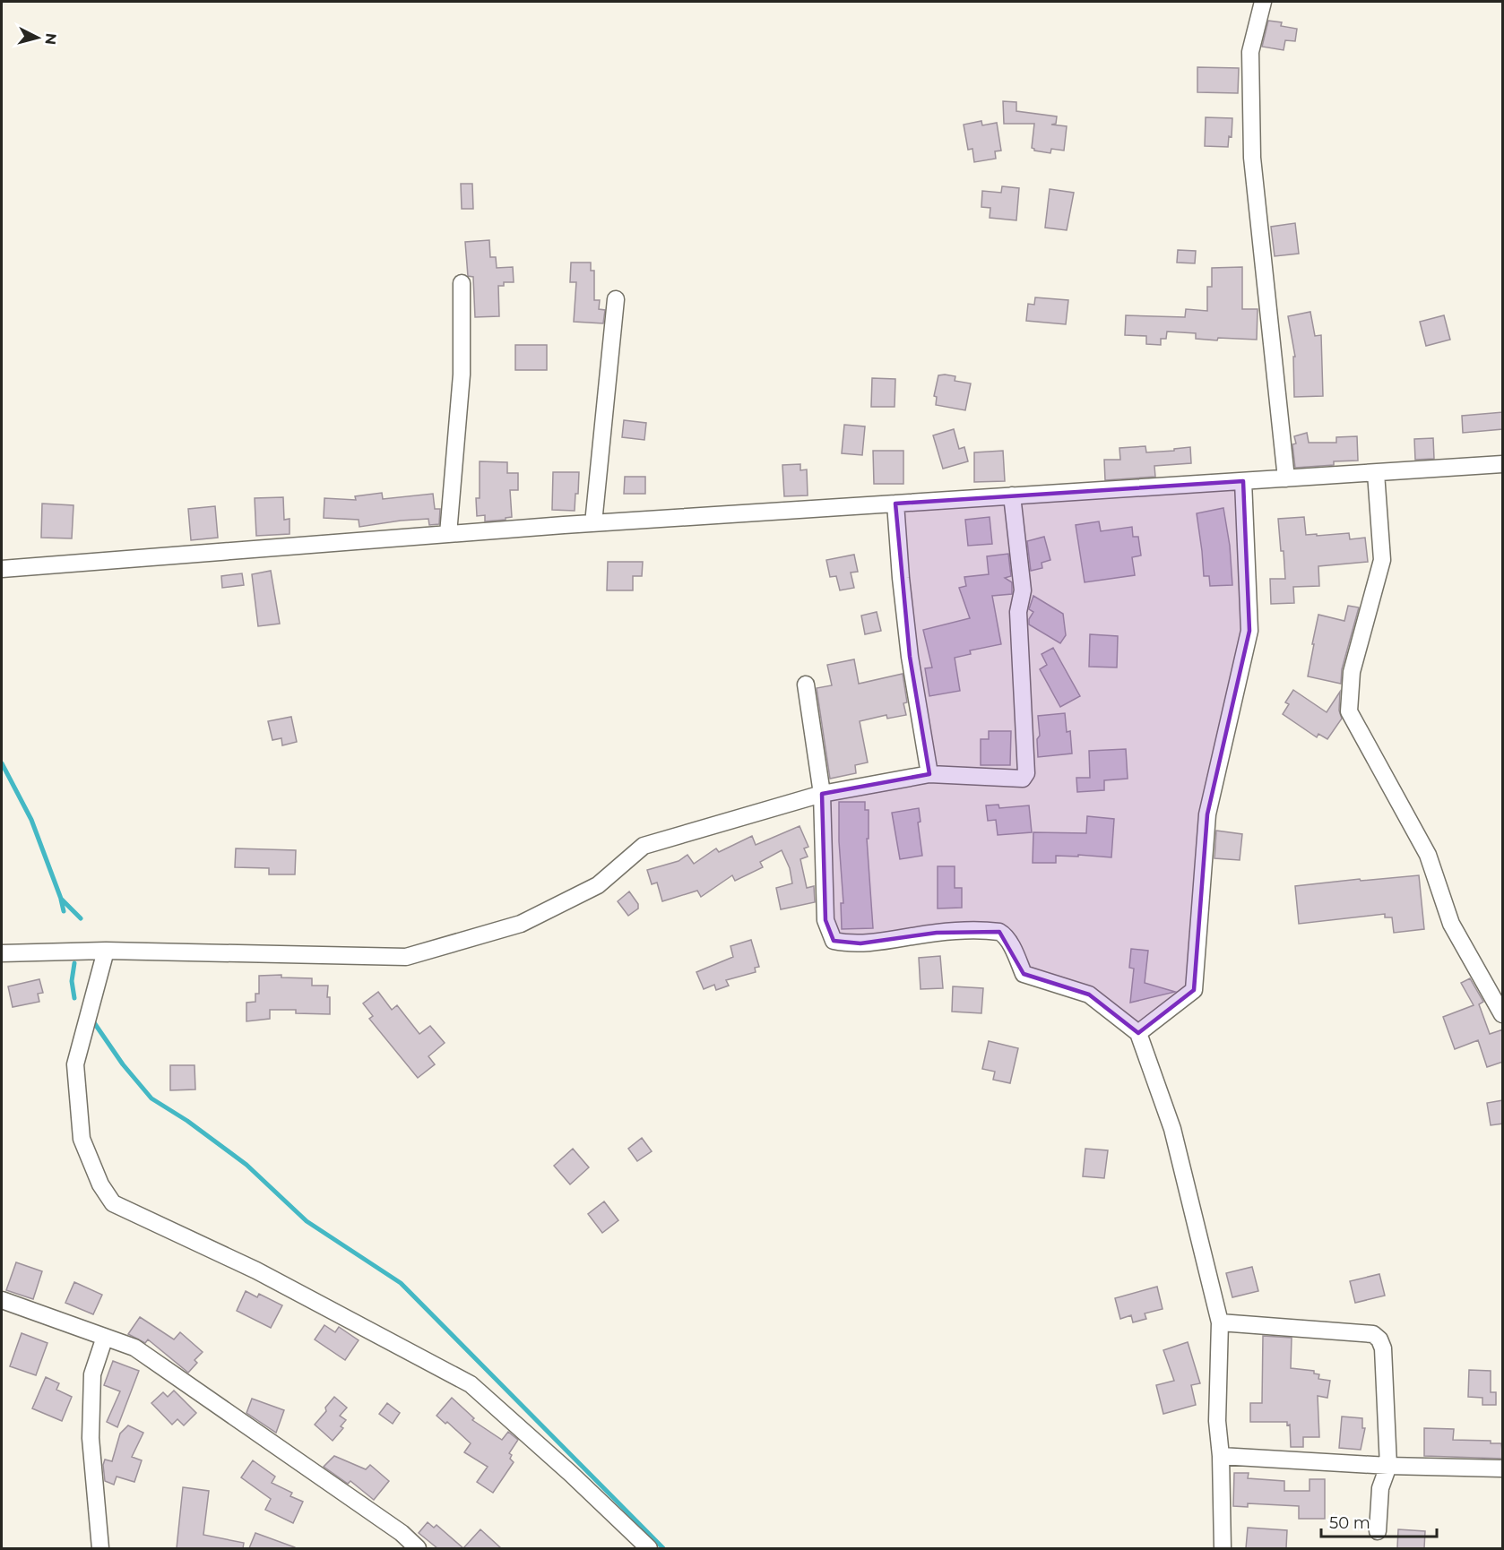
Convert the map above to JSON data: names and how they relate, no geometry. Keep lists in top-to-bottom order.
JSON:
{
  "scale_bar": "50 m",
  "north": "right"
}
